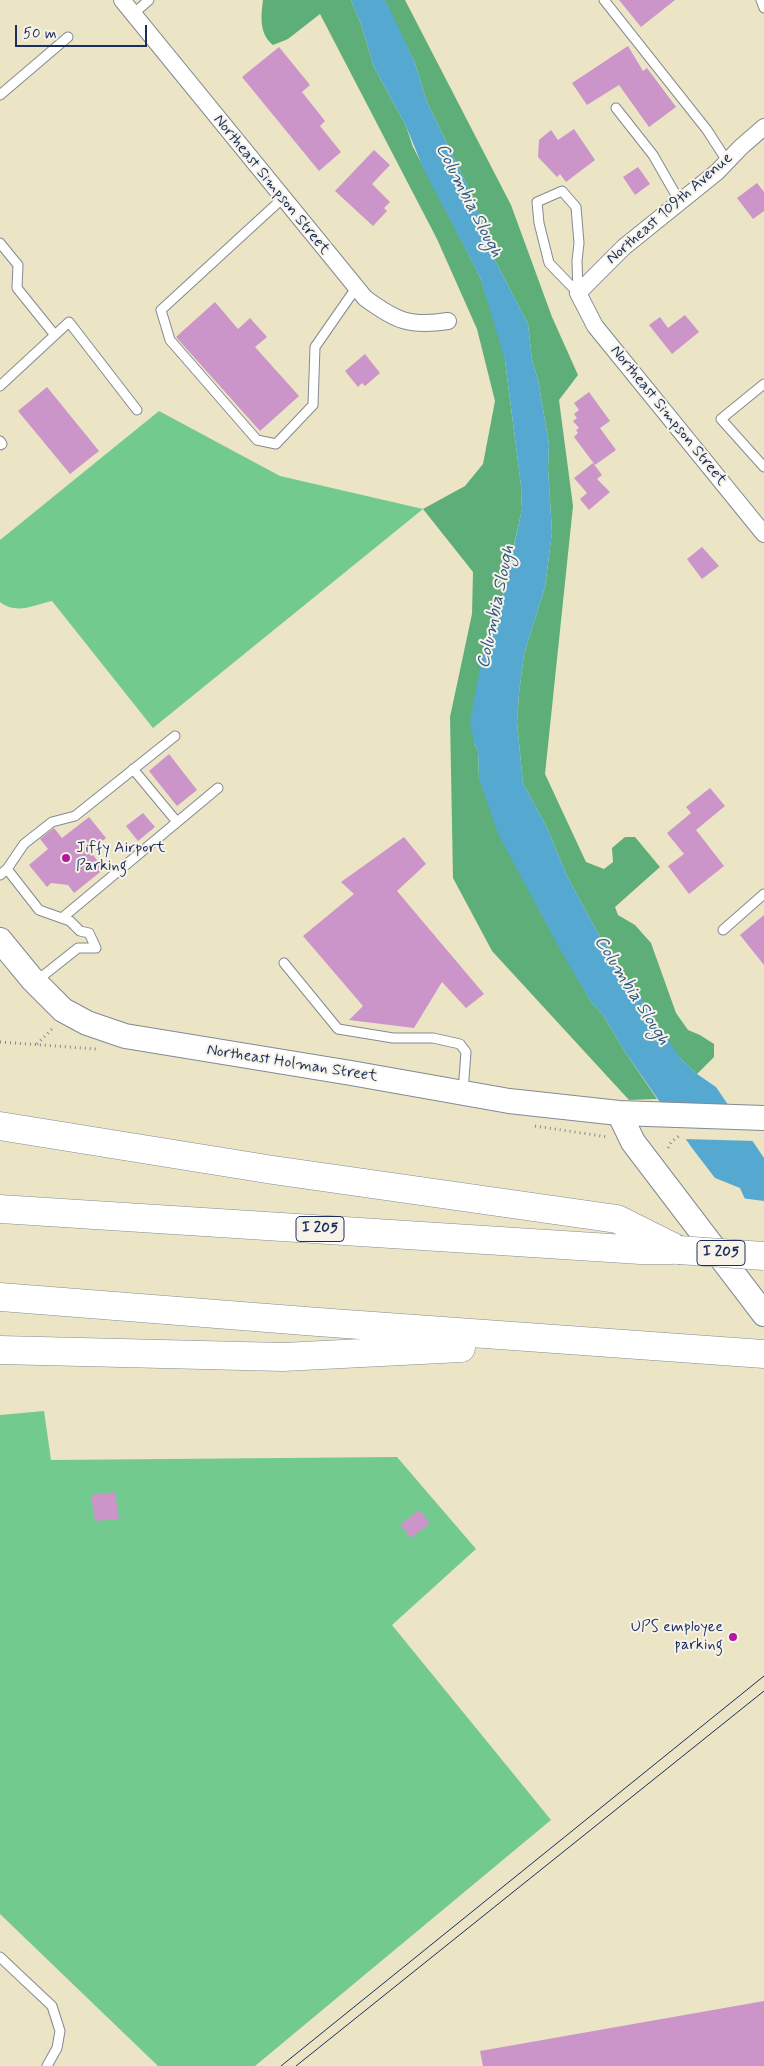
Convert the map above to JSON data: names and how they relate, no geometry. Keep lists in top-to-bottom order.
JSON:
{
  "streets": {
    "highway": ["I 205"],
    "street": ["Northeast Simpson Street", "Northeast 109th Avenue", "Northeast Holman Street"]
  },
  "crossings": [
    ["Northeast Simpson Street", "Northeast 109th Avenue"]
  ],
  "water": ["Columbia Slough"],
  "places": ["Jiffy Airport Parking", "UPS employee parking"],
  "scale_bar": "50 m"
}
